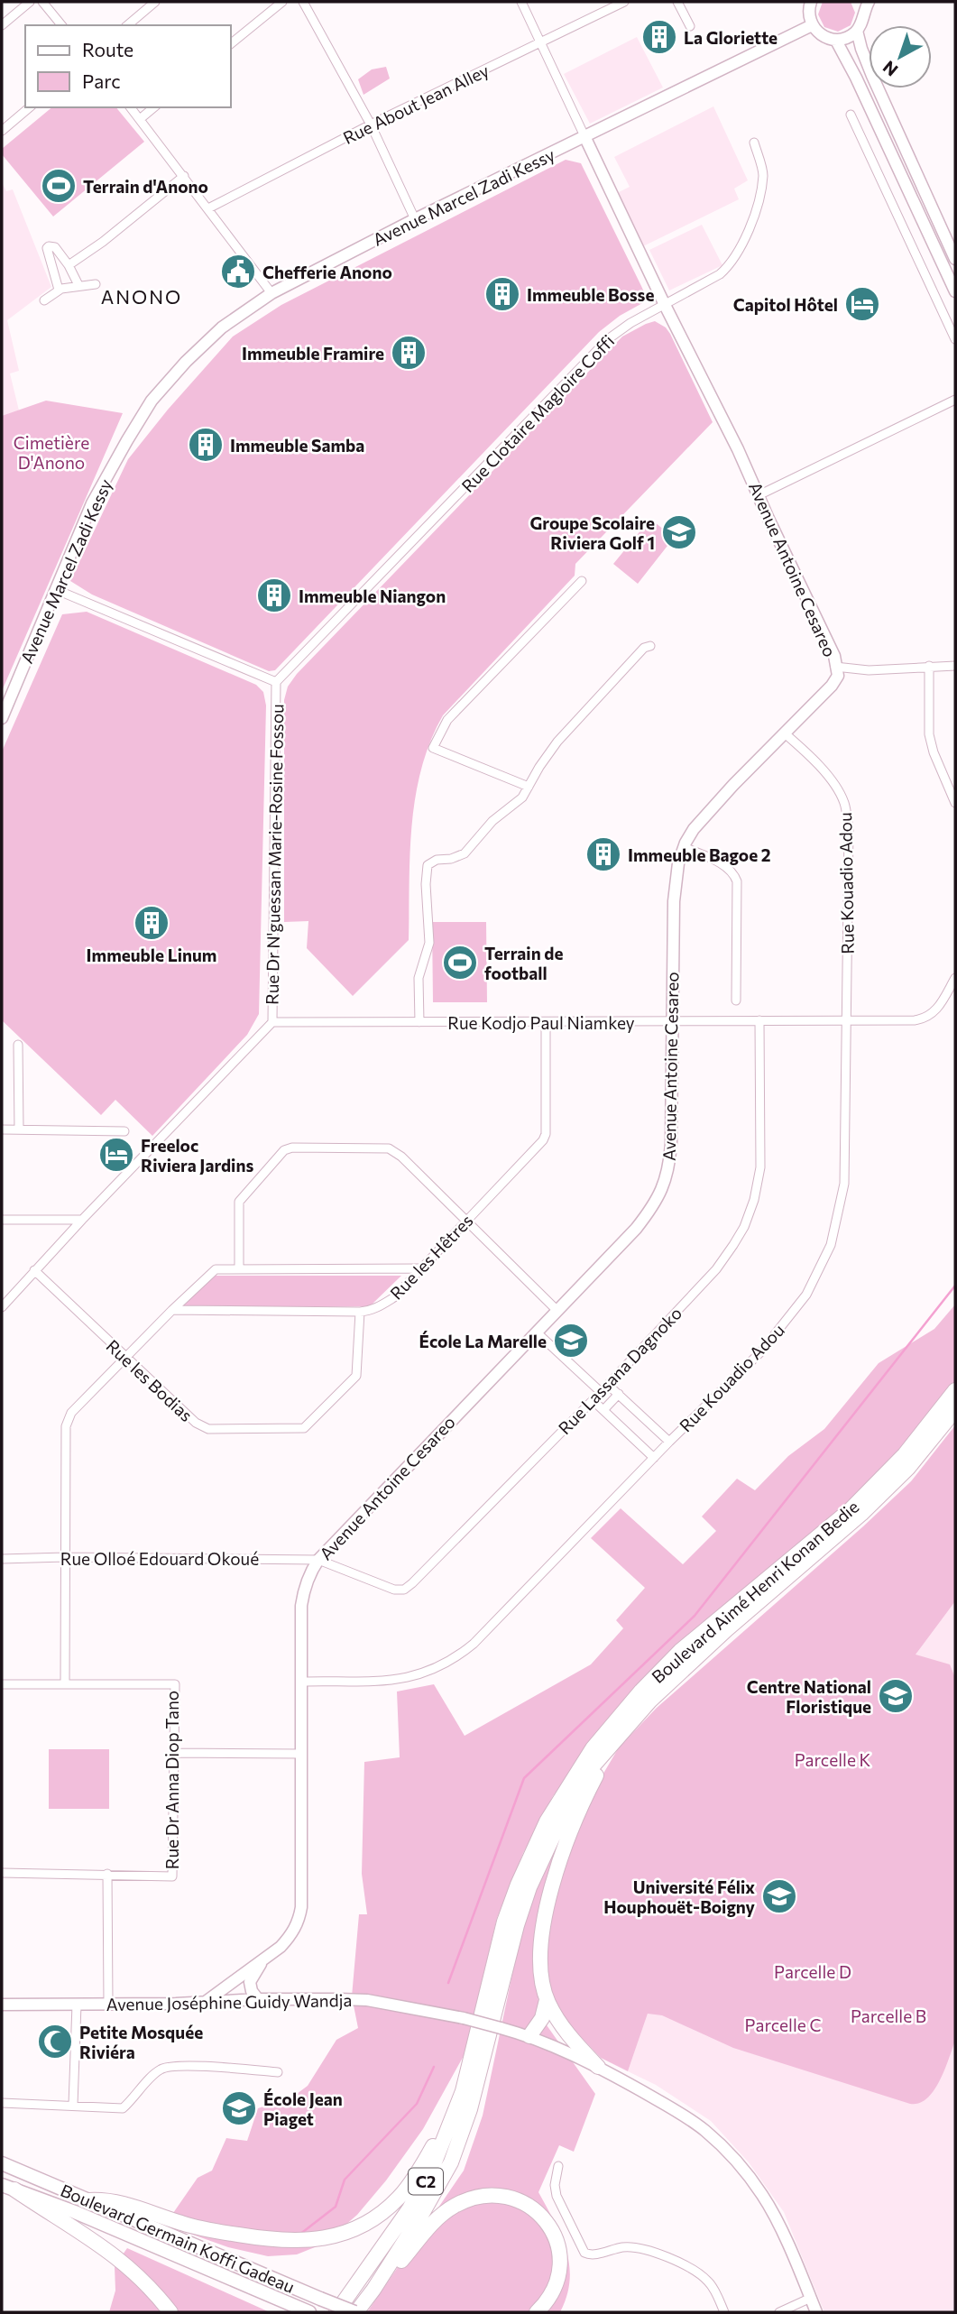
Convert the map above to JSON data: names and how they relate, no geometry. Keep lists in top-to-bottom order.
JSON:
{
  "streets": {
    "highway": ["Boulevard Aimé Henri Konan Bedie", "C2"],
    "main road": ["Boulevard Germain Koffi Gadeau"],
    "street": [
      "Rue About Jean Alley",
      "Avenue Marcel Zadi Kessy",
      "Rue Clotaire Magloire Coffi",
      "Avenue Antoine Cesareo",
      "Rue Dr N'guessan Marie-Rosine Fossou",
      "Rue Kouadio Adou",
      "Rue Kodjo Paul Niamkey",
      "Rue les Hêtres",
      "Rue Lassana Dagnoko",
      "Rue les Bodias",
      "Rue Olloé Edouard Okoué",
      "Rue Dr Anna Diop Tano",
      "Avenue Joséphine Guidy Wandja"
    ]
  },
  "crossings": [
    ["Avenue Marcel Zadi Kessy", "Avenue Antoine Cesareo"],
    ["Avenue Marcel Zadi Kessy", "Rue Dr N'guessan Marie-Rosine Fossou"],
    ["Rue Clotaire Magloire Coffi", "Avenue Antoine Cesareo"],
    ["Rue Clotaire Magloire Coffi", "Rue Dr N'guessan Marie-Rosine Fossou"],
    ["Avenue Antoine Cesareo", "Rue Kouadio Adou"],
    ["Avenue Antoine Cesareo", "Rue Kodjo Paul Niamkey"],
    ["Avenue Antoine Cesareo", "Rue Lassana Dagnoko"],
    ["Avenue Antoine Cesareo", "Rue Olloé Edouard Okoué"],
    ["Avenue Antoine Cesareo", "Avenue Joséphine Guidy Wandja"],
    ["Rue Dr N'guessan Marie-Rosine Fossou", "Rue Kodjo Paul Niamkey"],
    ["Rue Dr N'guessan Marie-Rosine Fossou", "Rue les Bodias"],
    ["Rue Kouadio Adou", "Rue Kodjo Paul Niamkey"],
    ["Rue Kodjo Paul Niamkey", "Rue les Hêtres"],
    ["Rue Kodjo Paul Niamkey", "Rue Lassana Dagnoko"],
    ["Rue les Hêtres", "Rue les Bodias"],
    ["Rue Lassana Dagnoko", "Rue Olloé Edouard Okoué"],
    ["Boulevard Aimé Henri Konan Bedie", "Boulevard Germain Koffi Gadeau"]
  ],
  "districts": ["ANONO"],
  "parks": [
    "Cimetière D'Anono",
    "Parcelle K",
    "Parcelle D",
    "Parcelle B",
    "Parcelle C"
  ],
  "places": {
    "building": [
      "La Gloriette",
      "Immeuble Bosse",
      "Immeuble Framire",
      "Immeuble Samba",
      "Immeuble Niangon",
      "Immeuble Bagoe 2",
      "Immeuble Linum"
    ],
    "sports": ["Terrain d'Anono", "Terrain de football"],
    "public building": ["Chefferie Anono"],
    "hotel": ["Capitol Hôtel", "Freeloc Riviera Jardins"],
    "school or university": [
      "Groupe Scolaire Riviera Golf 1",
      "École La Marelle",
      "Centre National Floristique",
      "Université Félix Houphouët-Boigny",
      "École Jean Piaget"
    ],
    "mosque": ["Petite Mosquée Riviéra"]
  },
  "legend": ["Route", "Parc"],
  "north": "bottom left"
}
